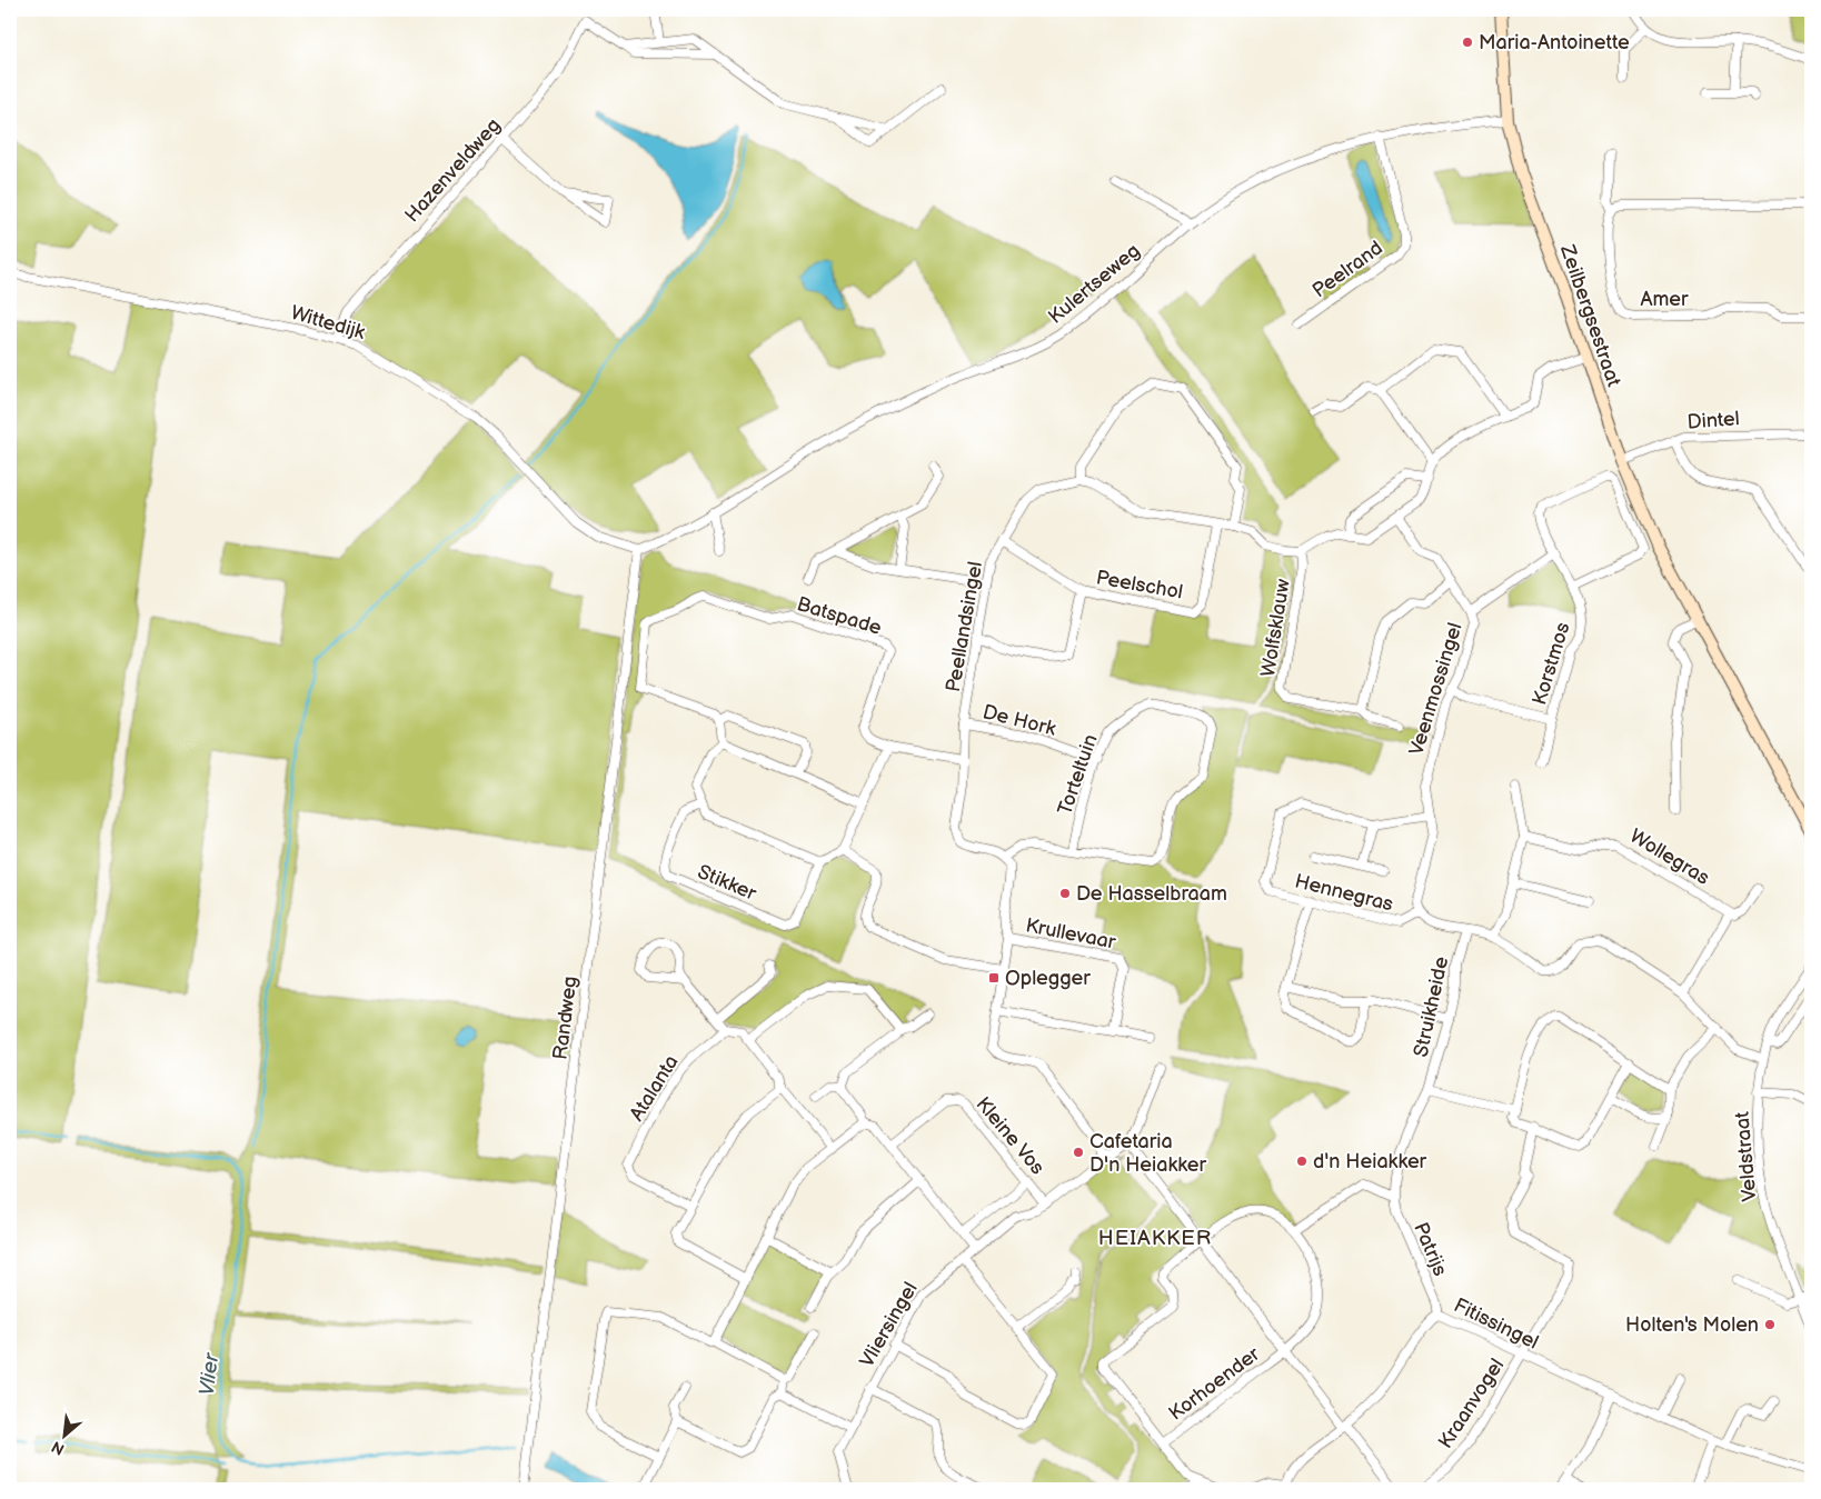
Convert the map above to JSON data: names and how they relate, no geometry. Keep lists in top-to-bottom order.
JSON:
{
  "streets": {
    "street": [
      "Hazenveldweg",
      "Peelrand",
      "Kulertseweg",
      "Amer",
      "Zeilbergsestraat",
      "Wittedijk",
      "Dintel",
      "Peelschol",
      "Batspade",
      "Peellandsingel",
      "Wolfsklauw",
      "Korstmos",
      "Veenmossingel",
      "De Hork",
      "Torteltuin",
      "Wollegras",
      "Stikker",
      "Hennegras",
      "Krullevaar",
      "Struikheide",
      "Randweg",
      "Atalanta",
      "Kleine Vos",
      "Veldstraat",
      "Patrijs",
      "Fitissingel",
      "Vliersingel",
      "Korhoender",
      "Kraanvogel"
    ]
  },
  "crossings": [
    ["Hazenveldweg", "Wittedijk"],
    ["Peelrand", "Kulertseweg"],
    ["Kulertseweg", "Zeilbergsestraat"],
    ["Kulertseweg", "Wittedijk"],
    ["Kulertseweg", "Randweg"],
    ["Zeilbergsestraat", "Dintel"],
    ["Wittedijk", "Randweg"],
    ["Peelschol", "Peellandsingel"],
    ["Peellandsingel", "De Hork"],
    ["Peellandsingel", "Torteltuin"],
    ["Korstmos", "Veenmossingel"],
    ["Veenmossingel", "Hennegras"],
    ["De Hork", "Torteltuin"],
    ["Struikheide", "Patrijs"],
    ["Kleine Vos", "Vliersingel"],
    ["Patrijs", "Fitissingel"],
    ["Fitissingel", "Korhoender"],
    ["Fitissingel", "Kraanvogel"]
  ],
  "districts": ["HEIAKKER"],
  "water": ["Vlier"],
  "places": {
    "other": [
      "Maria-Antoinette",
      "De Hasselbraam",
      "Cafetaria D'n Heiakker",
      "d'n Heiakker",
      "Holten's Molen"
    ],
    "transit": ["Oplegger"]
  },
  "north": "bottom left"
}
